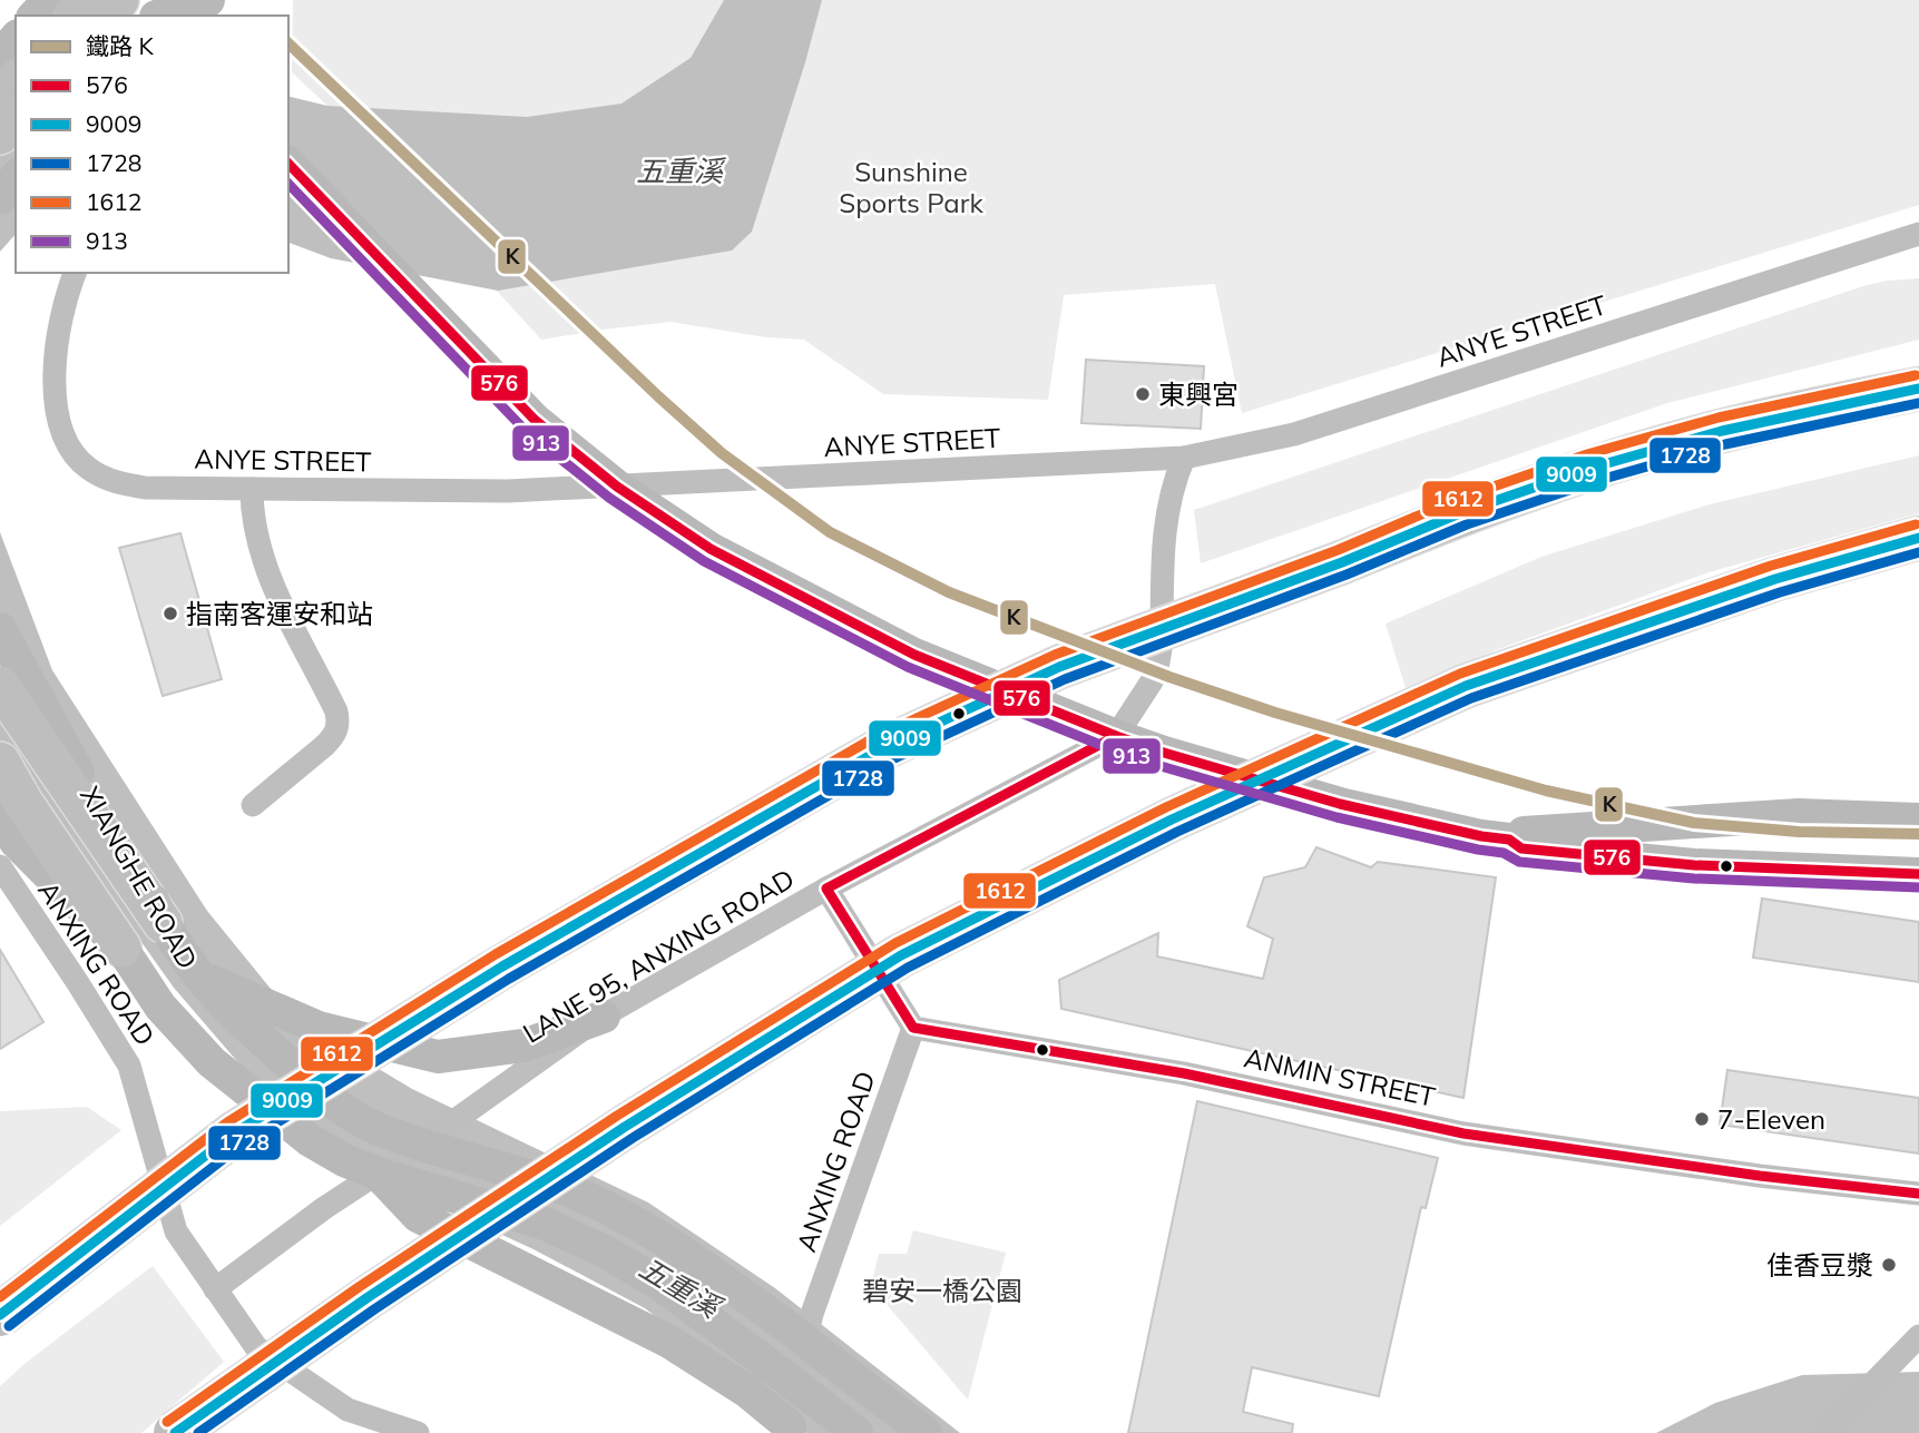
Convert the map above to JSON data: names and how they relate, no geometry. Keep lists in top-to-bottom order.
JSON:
{
  "streets": {
    "main road": ["XIANGHE ROAD"],
    "street": [
      "ANYE STREET",
      "LANE 95, ANXING ROAD",
      "ANXING ROAD",
      "ANMIN STREET"
    ]
  },
  "crossings": [
    ["XIANGHE ROAD", "LANE 95, ANXING ROAD"],
    ["LANE 95, ANXING ROAD", "ANXING ROAD"],
    ["ANXING ROAD", "ANMIN STREET"]
  ],
  "water": ["五重溪"],
  "parks": ["Sunshine Sports Park", "碧安一橋公園"],
  "places": [
    "東興宮",
    "指南客運安和站",
    "7-Eleven",
    "佳香豆漿"
  ],
  "lines": [
    "rail line K",
    "transit line 576",
    "transit line 913",
    "transit line 1612",
    "transit line 9009",
    "transit line 1728"
  ],
  "legend": [
    "鐵路 K",
    "576",
    "9009",
    "1728",
    "1612",
    "913"
  ]
}
